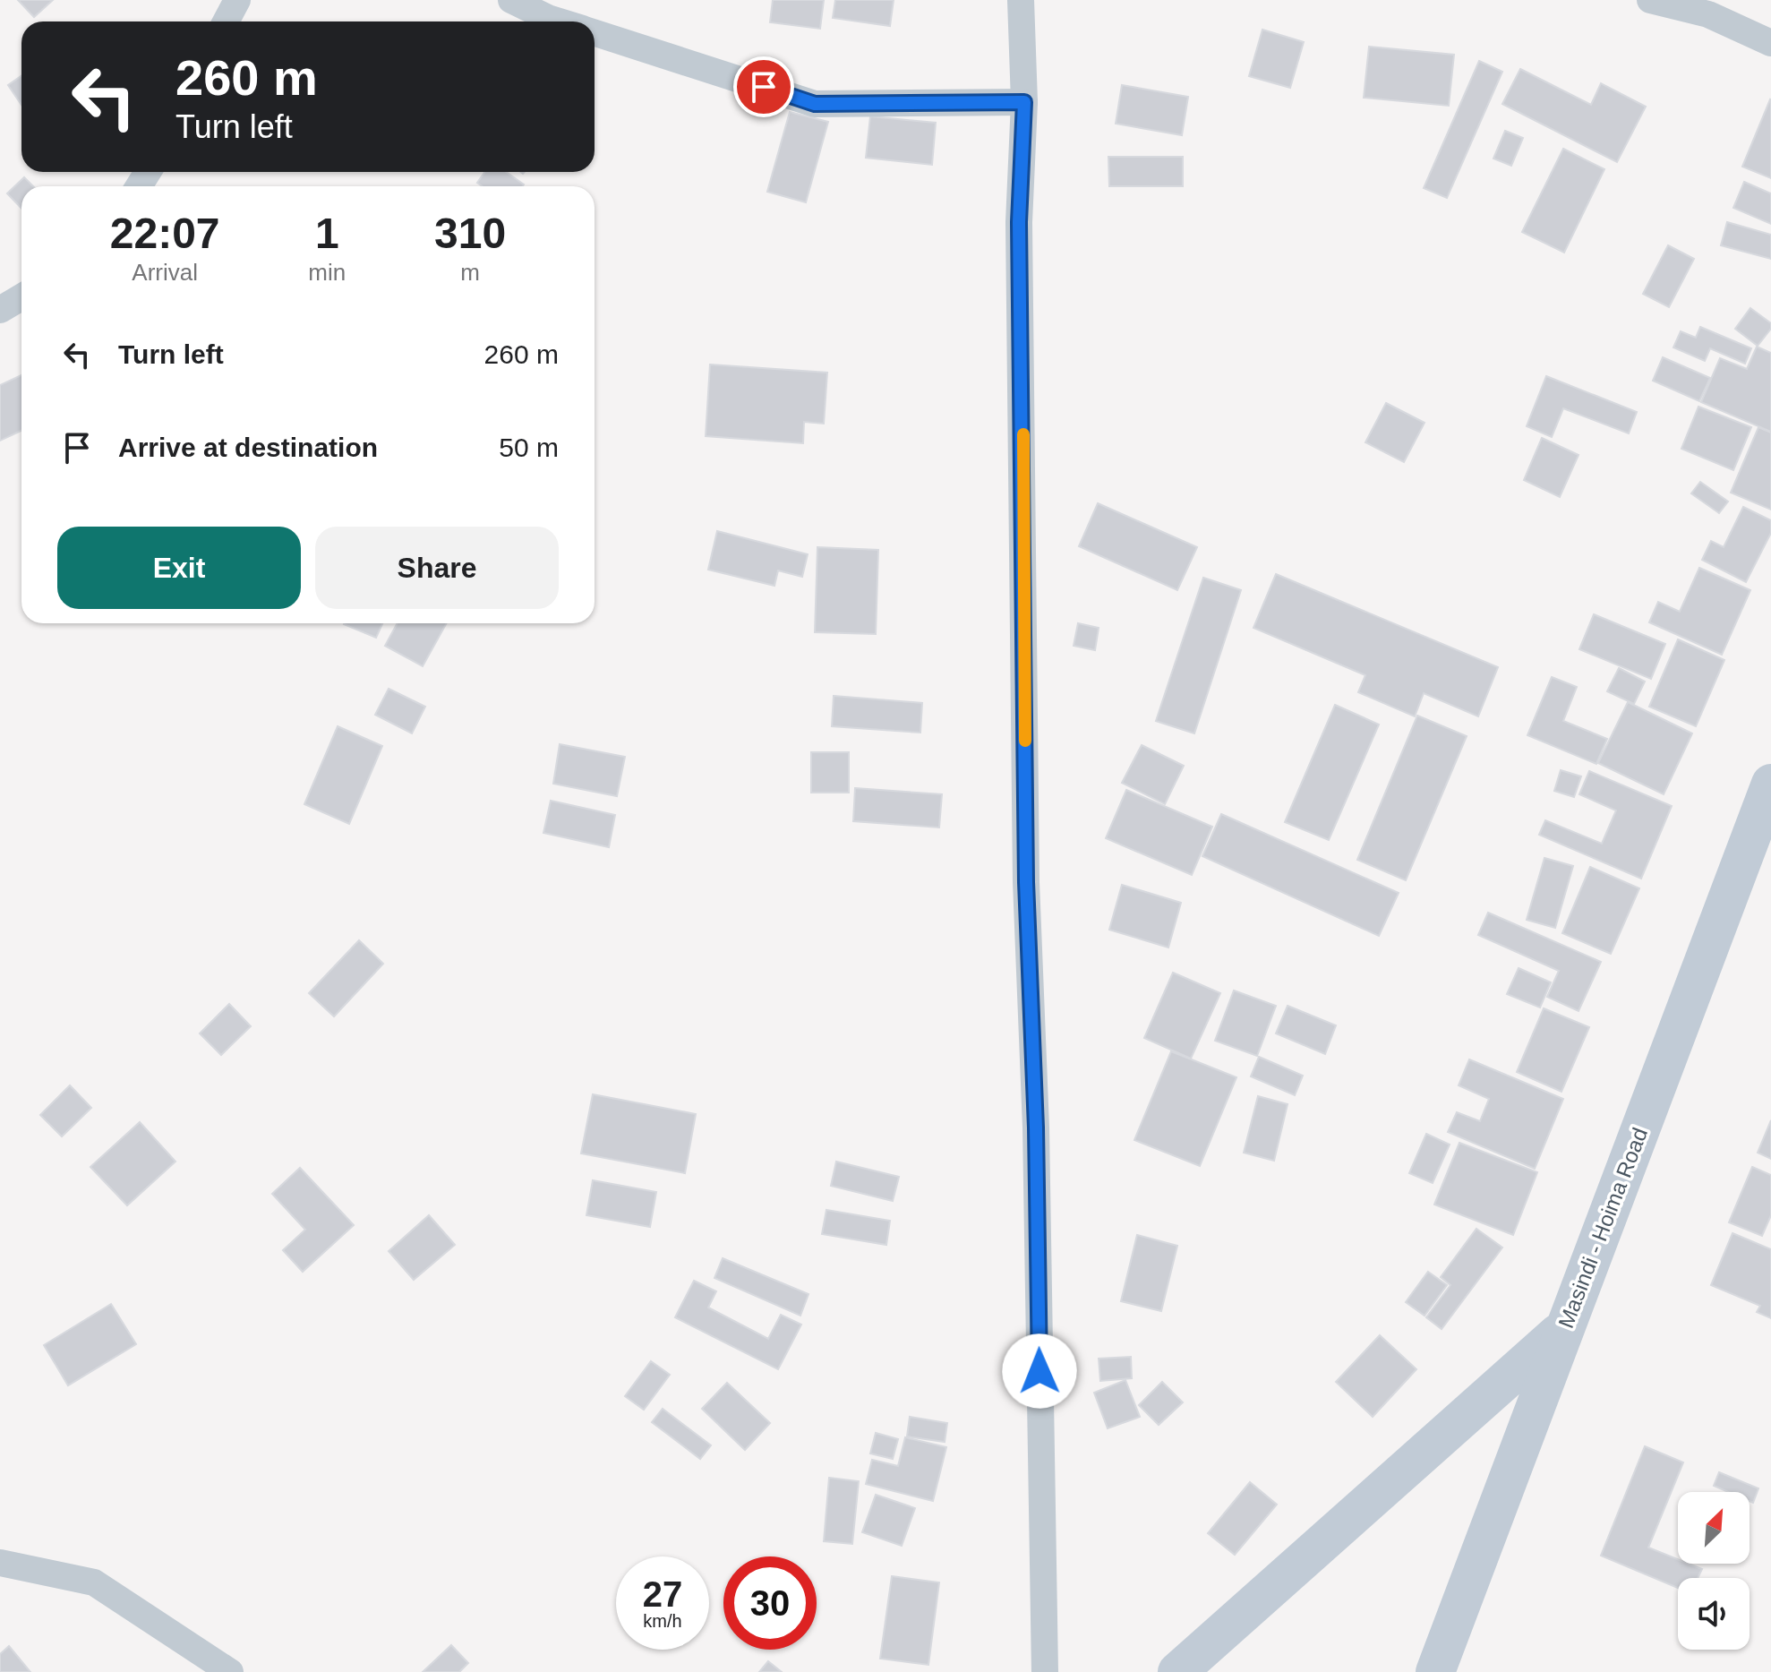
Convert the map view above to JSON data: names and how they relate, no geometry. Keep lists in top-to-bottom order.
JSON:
{
  "streets": {
    "main road": ["Masindi - Hoima Road"]
  },
  "north": "top right",
  "page": {
    "turn": ["260 m", "Turn left"],
    "eta": [
      "22:07",
      "Arrival",
      "1",
      "min",
      "310",
      "m"
    ],
    "list": [
      {
        "name": "Turn left",
        "value": "260 m"
      },
      {
        "name": "Arrive at destination",
        "value": "50 m"
      }
    ],
    "buttons": ["Exit", "Share"],
    "speed": "27 km/h",
    "limit": "30"
  }
}
